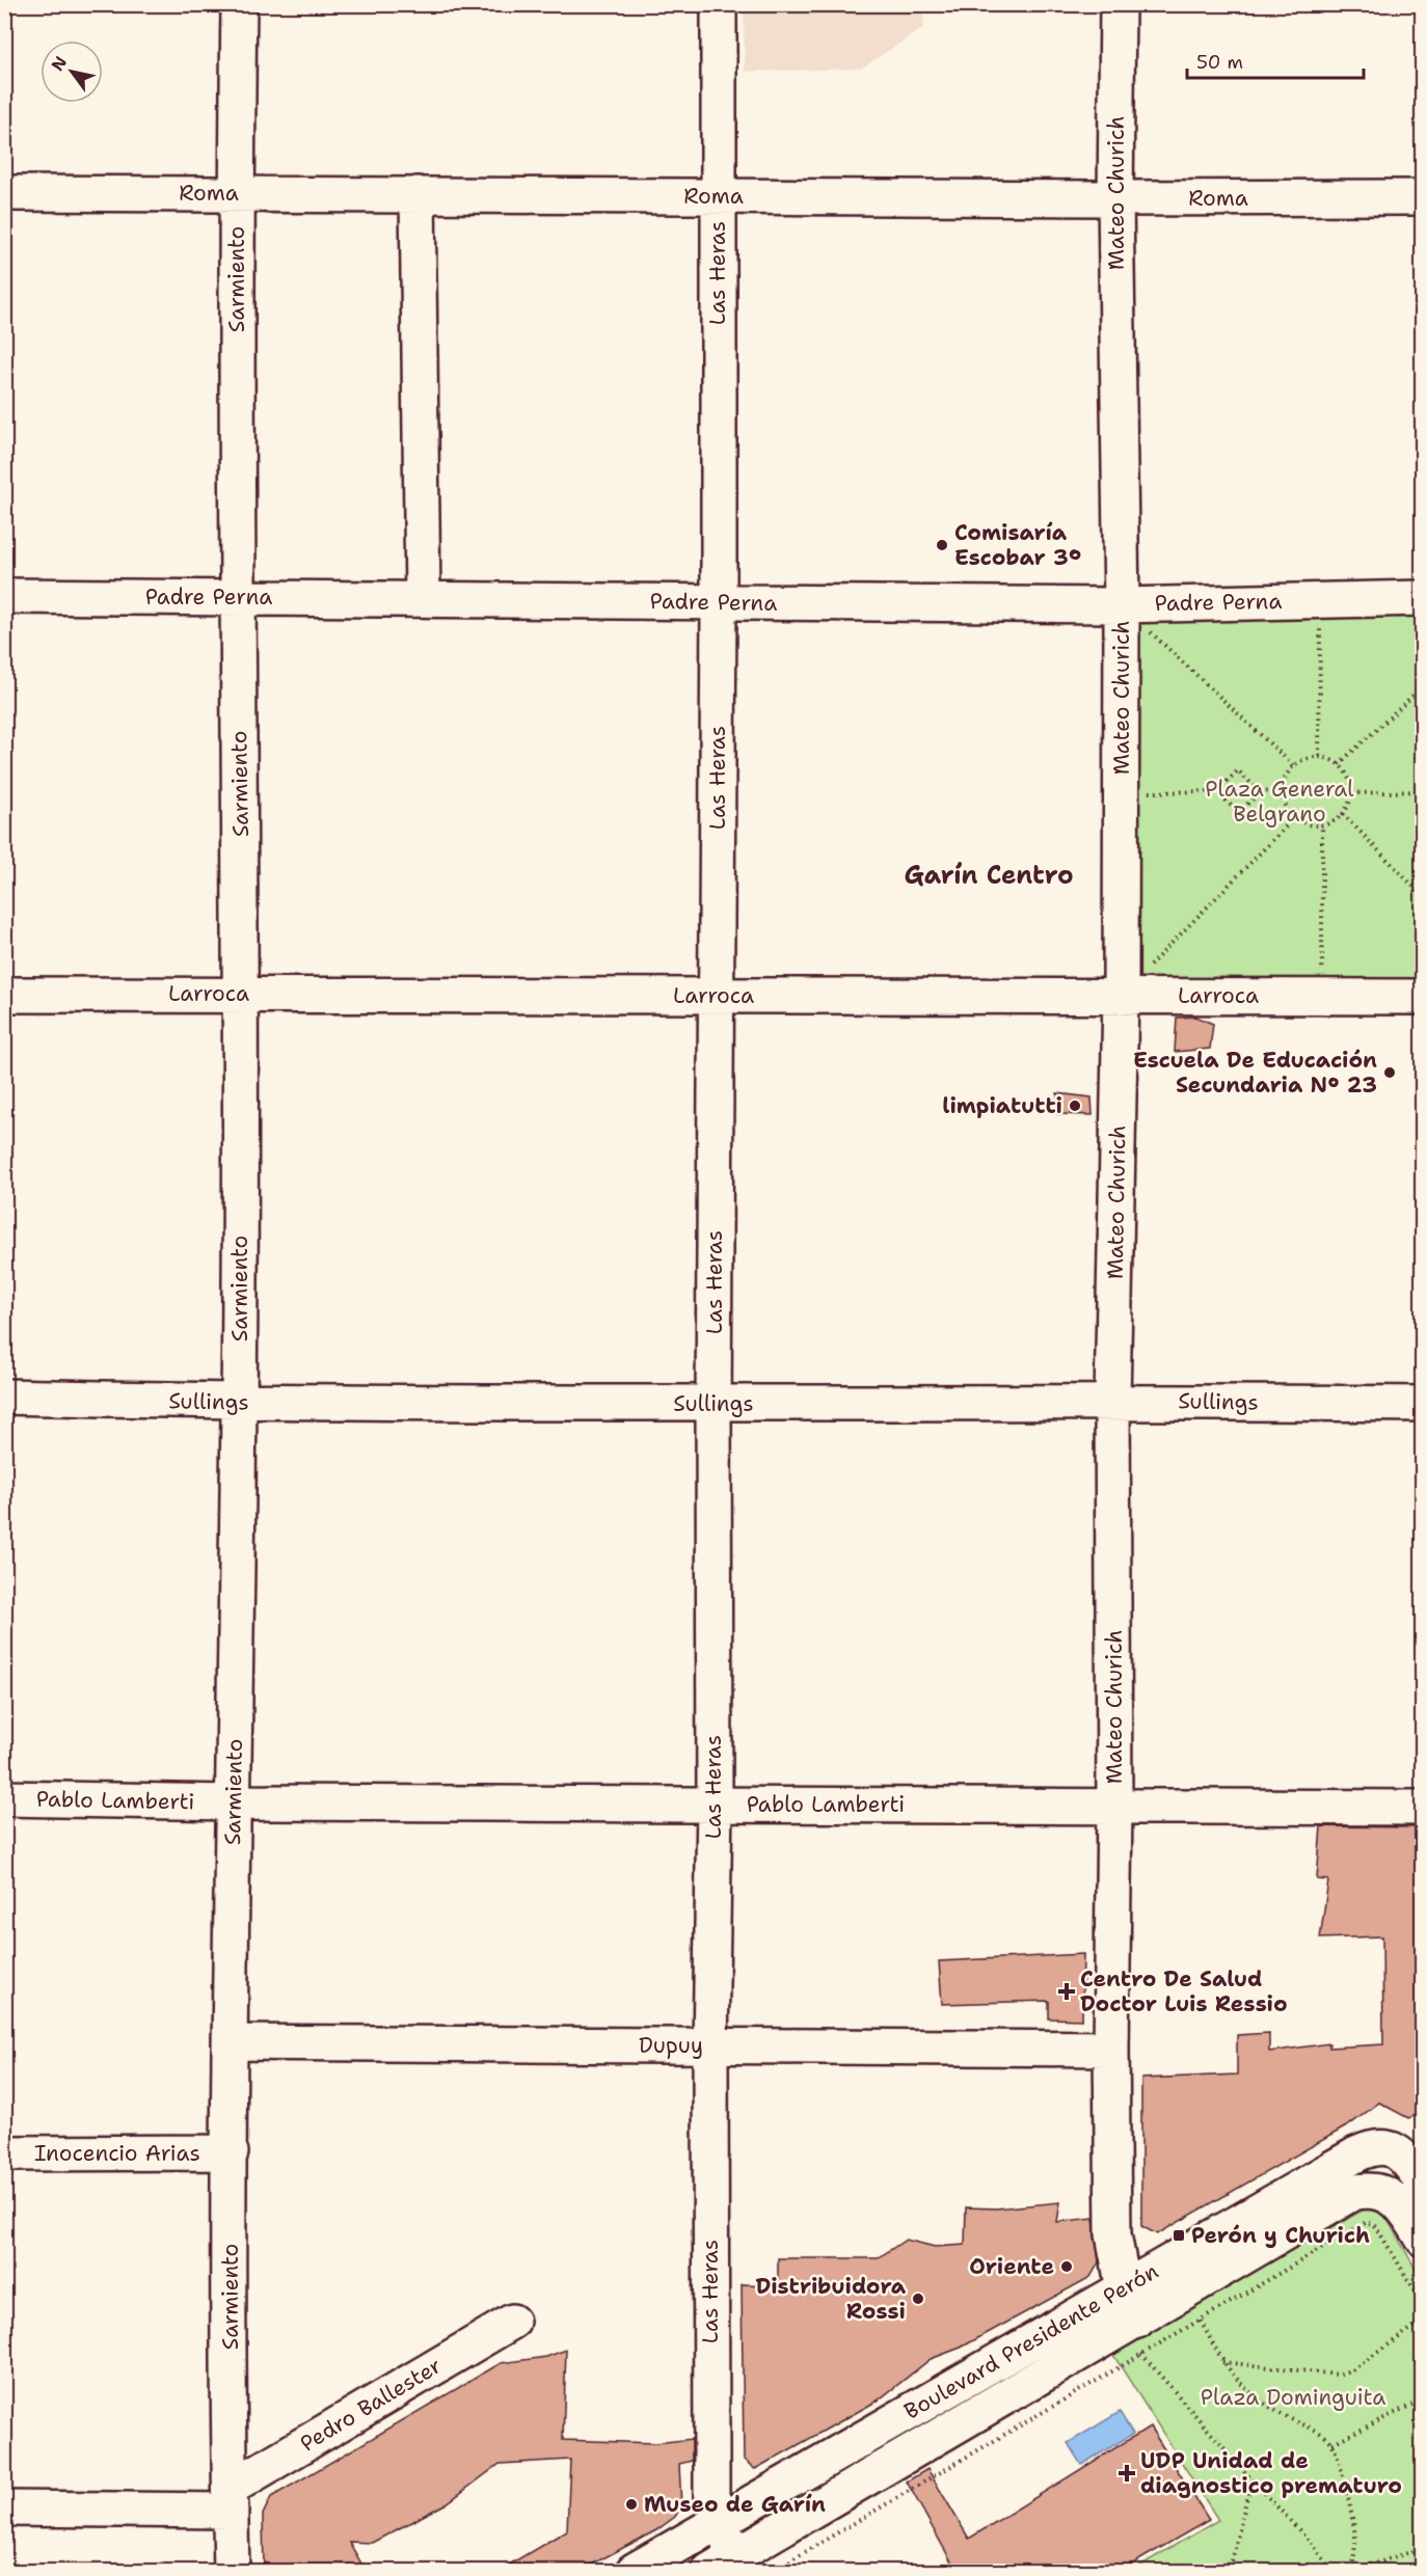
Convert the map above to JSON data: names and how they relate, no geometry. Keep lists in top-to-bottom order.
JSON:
{
  "streets": {
    "street": [
      "Roma",
      "Mateo Churich",
      "Las Heras",
      "Sarmiento",
      "Padre Perna",
      "Larroca",
      "Sullings",
      "Pablo Lamberti",
      "Dupuy",
      "Inocencio Arias",
      "Boulevard Presidente Perón",
      "Pedro Ballester"
    ]
  },
  "crossings": [
    ["Roma", "Mateo Churich"],
    ["Roma", "Las Heras"],
    ["Roma", "Sarmiento"],
    ["Mateo Churich", "Padre Perna"],
    ["Mateo Churich", "Larroca"],
    ["Mateo Churich", "Sullings"],
    ["Mateo Churich", "Pablo Lamberti"],
    ["Mateo Churich", "Dupuy"],
    ["Mateo Churich", "Boulevard Presidente Perón"],
    ["Las Heras", "Padre Perna"],
    ["Las Heras", "Larroca"],
    ["Las Heras", "Sullings"],
    ["Las Heras", "Pablo Lamberti"],
    ["Las Heras", "Dupuy"],
    ["Las Heras", "Boulevard Presidente Perón"],
    ["Sarmiento", "Padre Perna"],
    ["Sarmiento", "Larroca"],
    ["Sarmiento", "Sullings"],
    ["Sarmiento", "Pablo Lamberti"],
    ["Sarmiento", "Dupuy"],
    ["Sarmiento", "Inocencio Arias"],
    ["Sarmiento", "Pedro Ballester"]
  ],
  "districts": ["Garín Centro"],
  "parks": ["Plaza General Belgrano", "Plaza Dominguita"],
  "places": {
    "other": [
      "Comisaría Escobar 3°",
      "Escuela De Educación Secundaria Nº 23",
      "limpiatutti",
      "Oriente",
      "Distribuidora Rossi",
      "Museo de Garín"
    ],
    "health": ["Centro De Salud Doctor Luis Ressio", "UDP Unidad de diagnostico prematuro"],
    "transit": ["Perón y Churich"]
  },
  "scale_bar": "50 m",
  "north": "top left"
}
